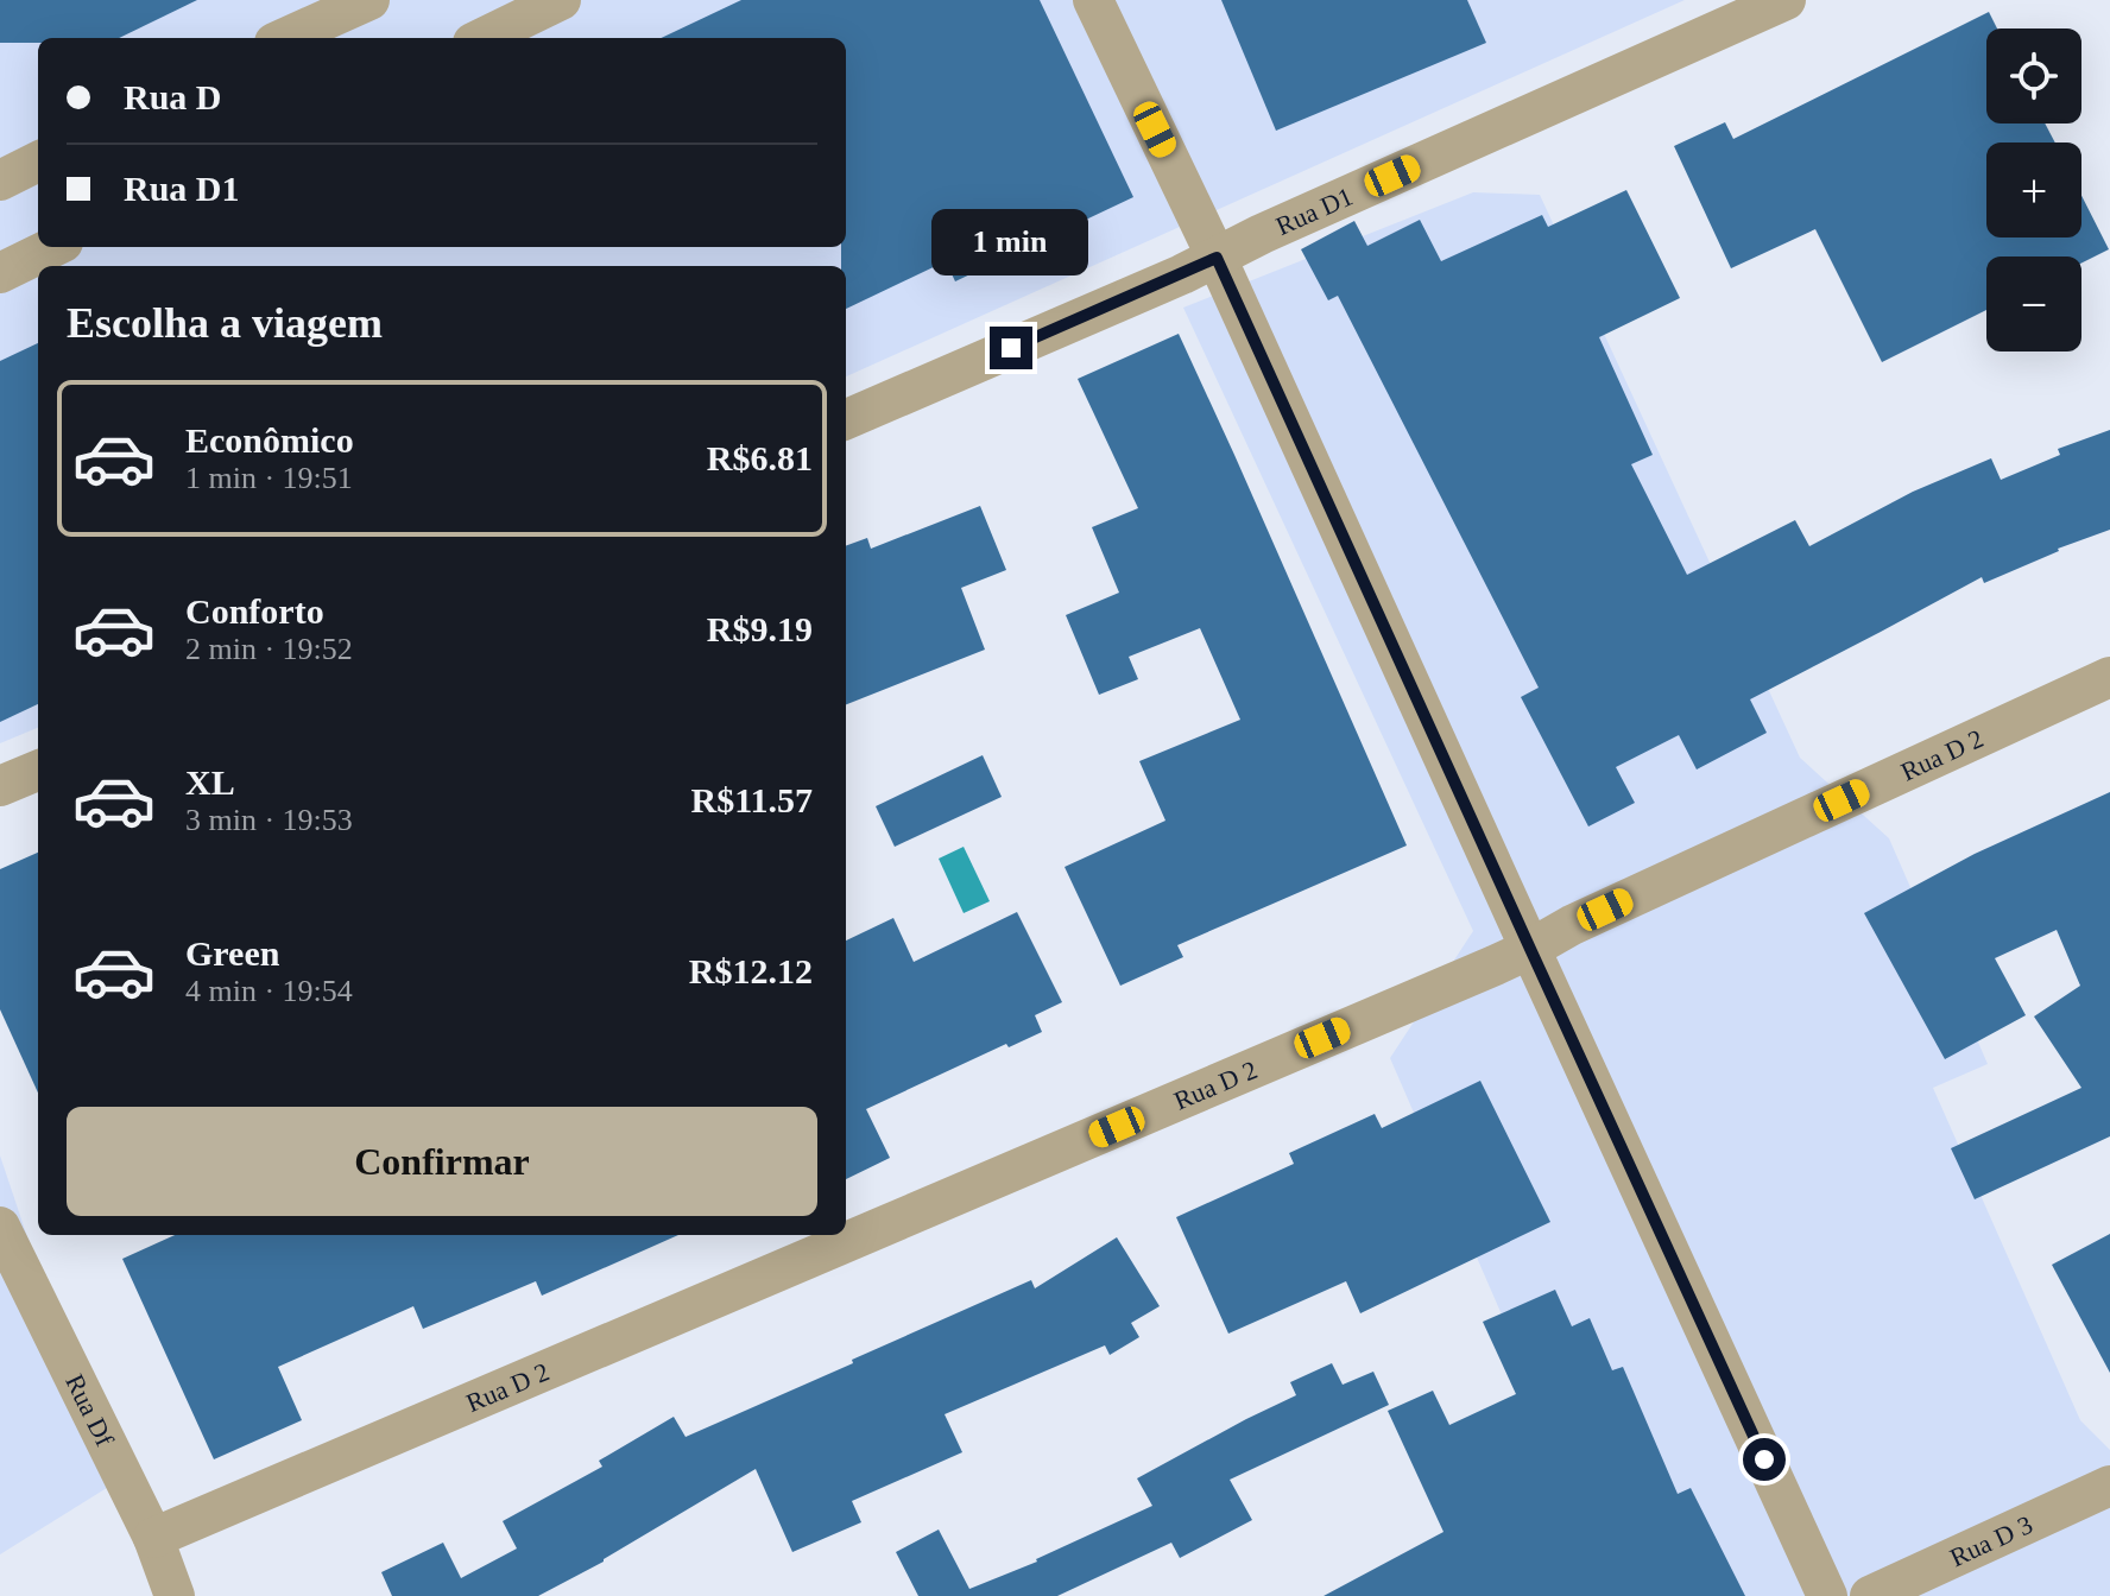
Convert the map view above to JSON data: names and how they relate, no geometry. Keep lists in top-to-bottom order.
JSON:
{
  "streets": {
    "street": [
      "Rua D1",
      "Rua D 2",
      "Rua Df",
      "Rua D 3"
    ]
  },
  "crossings": [
    ["Rua D 2", "Rua Df"]
  ],
  "page": {
    "map_buttons": ["+", "−"],
    "banner": ["Rua D", "Rua D1"],
    "bubble": "1 min",
    "heading": "Escolha a viagem",
    "list": [
      {
        "name": "Econômico",
        "note": "1 min · 19:51",
        "value": "R$6.81"
      },
      {
        "name": "Conforto",
        "note": "2 min · 19:52",
        "value": "R$9.19"
      },
      {
        "name": "XL",
        "note": "3 min · 19:53",
        "value": "R$11.57"
      },
      {
        "name": "Green",
        "note": "4 min · 19:54",
        "value": "R$12.12"
      }
    ],
    "buttons": "Confirmar"
  }
}
